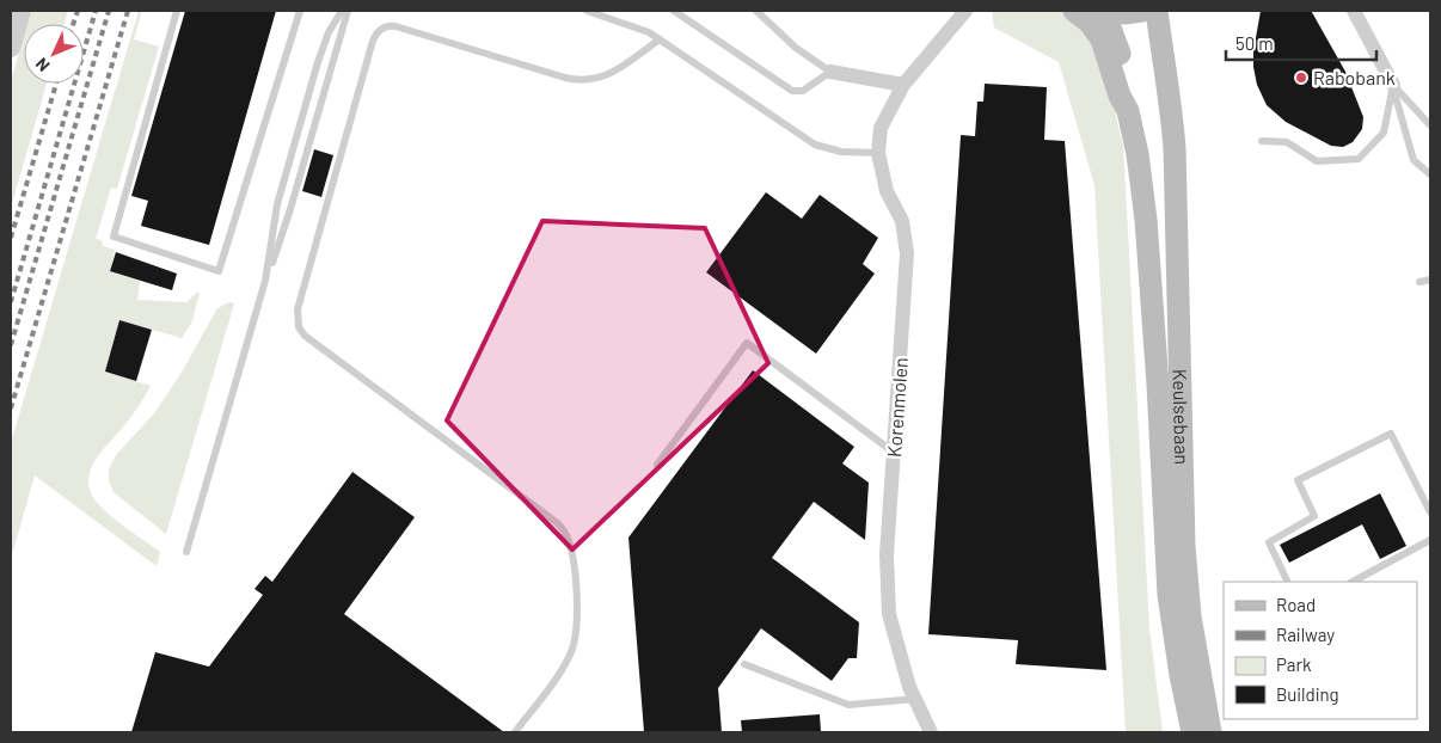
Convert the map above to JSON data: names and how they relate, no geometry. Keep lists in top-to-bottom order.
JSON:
{
  "streets": {
    "main road": ["Keulsebaan"],
    "street": ["Korenmolen"]
  },
  "places": ["Rabobank"],
  "legend": [
    "Road",
    "Railway",
    "Park",
    "Building"
  ],
  "scale_bar": "50 m",
  "north": "bottom left"
}
